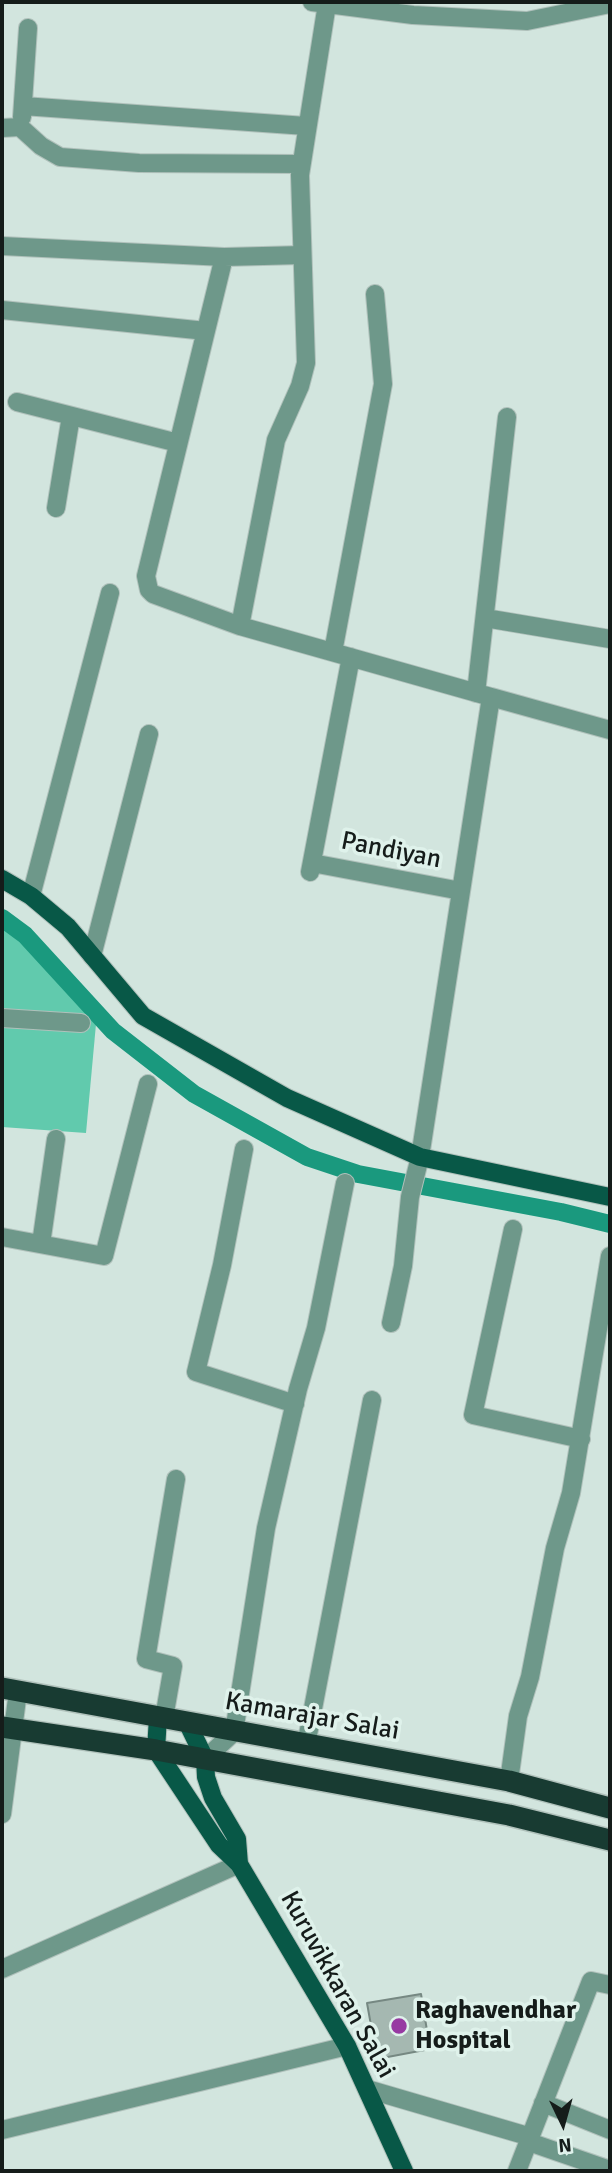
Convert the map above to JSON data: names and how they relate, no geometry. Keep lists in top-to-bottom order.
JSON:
{
  "streets": {
    "highway": ["Kamarajar Salai"],
    "main road": ["Kuruvikkaran Salai"],
    "street": ["Pandiyan"]
  },
  "crossings": [
    ["Kamarajar Salai", "Kuruvikkaran Salai"]
  ],
  "places": ["Raghavendhar Hospital"],
  "north": "bottom"
}
